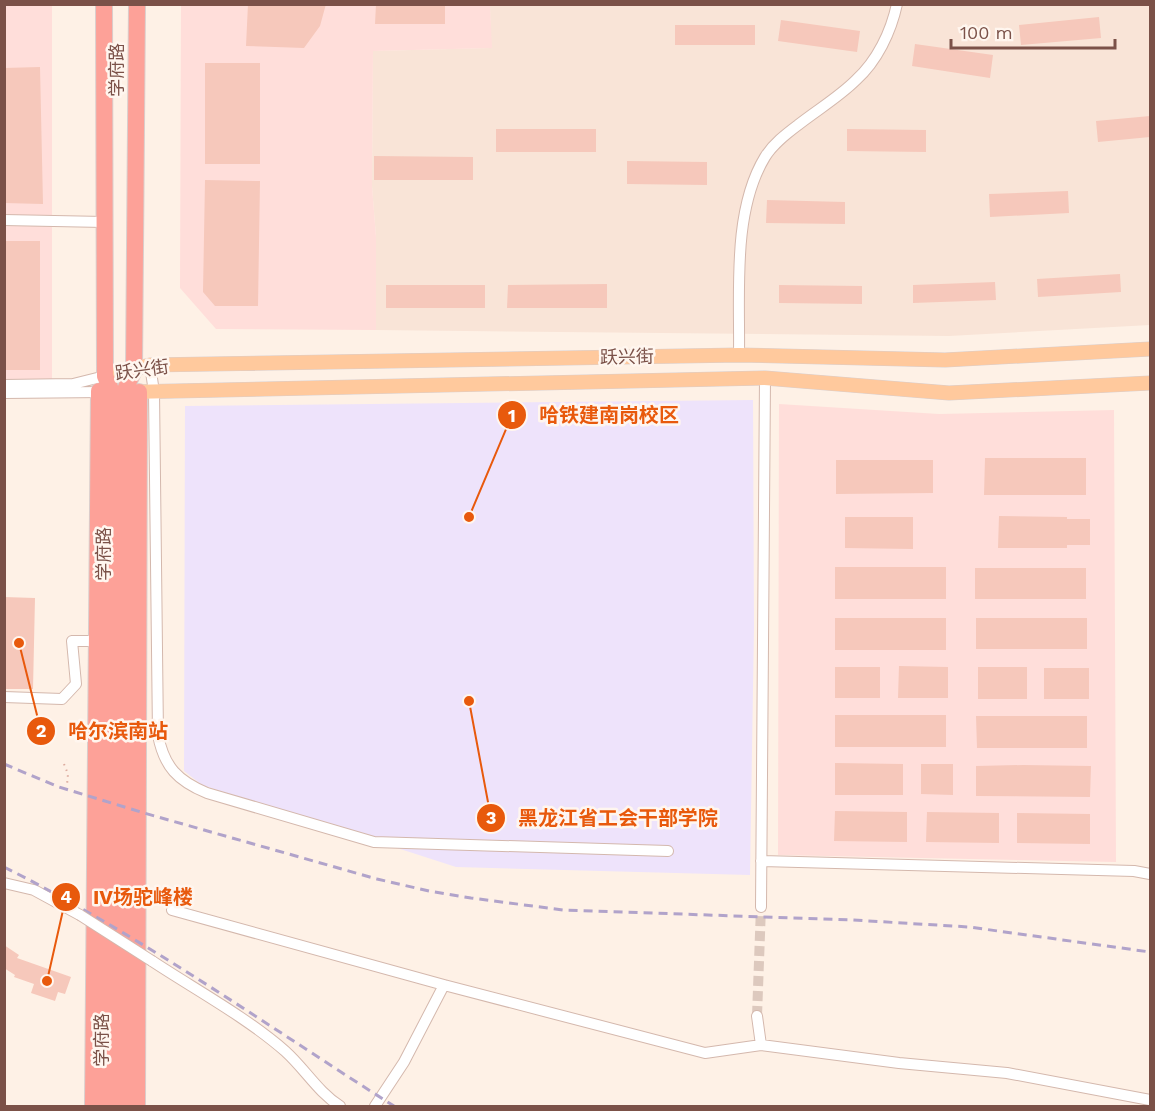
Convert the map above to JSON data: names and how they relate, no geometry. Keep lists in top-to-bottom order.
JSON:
{
  "streets": {
    "highway": ["学府路"],
    "main road": ["跃兴街"]
  },
  "crossings": [
    ["学府路", "跃兴街"]
  ],
  "places": [
    "哈铁建南岗校区",
    "哈尔滨南站",
    "黑龙江省工会干部学院",
    "IV场驼峰楼"
  ],
  "scale_bar": "100 m"
}
